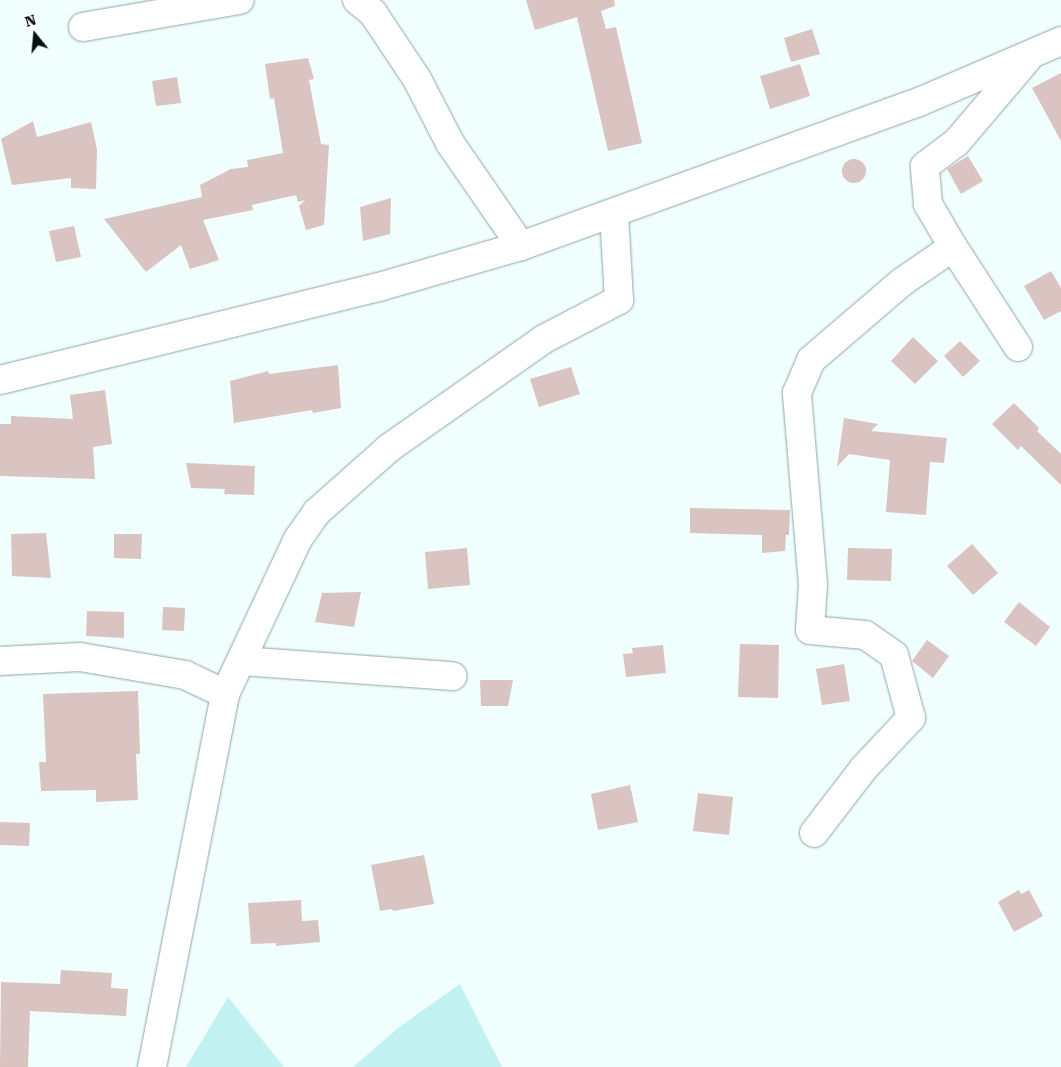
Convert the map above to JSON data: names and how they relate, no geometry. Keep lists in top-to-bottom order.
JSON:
{
  "north": "top"
}
